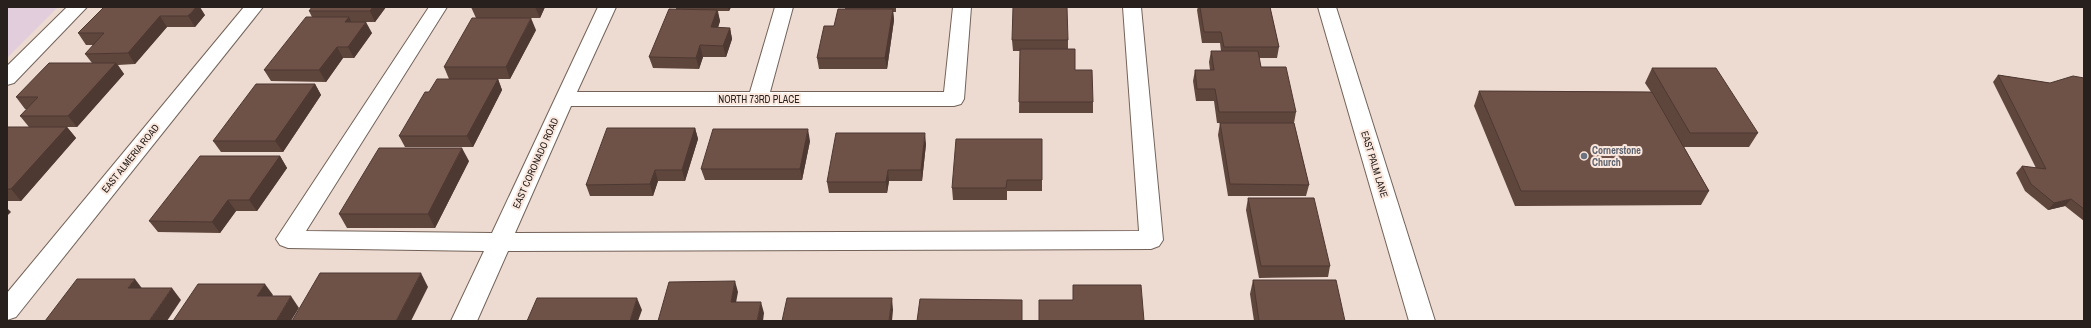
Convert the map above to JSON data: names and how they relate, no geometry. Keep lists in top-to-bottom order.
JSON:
{
  "streets": {
    "street": [
      "NORTH 73RD PLACE",
      "EAST ALMERIA ROAD",
      "EAST CORONADO ROAD",
      "EAST PALM LANE"
    ]
  },
  "crossings": [
    ["NORTH 73RD PLACE", "EAST CORONADO ROAD"]
  ],
  "places": ["Cornerstone Church"]
}
